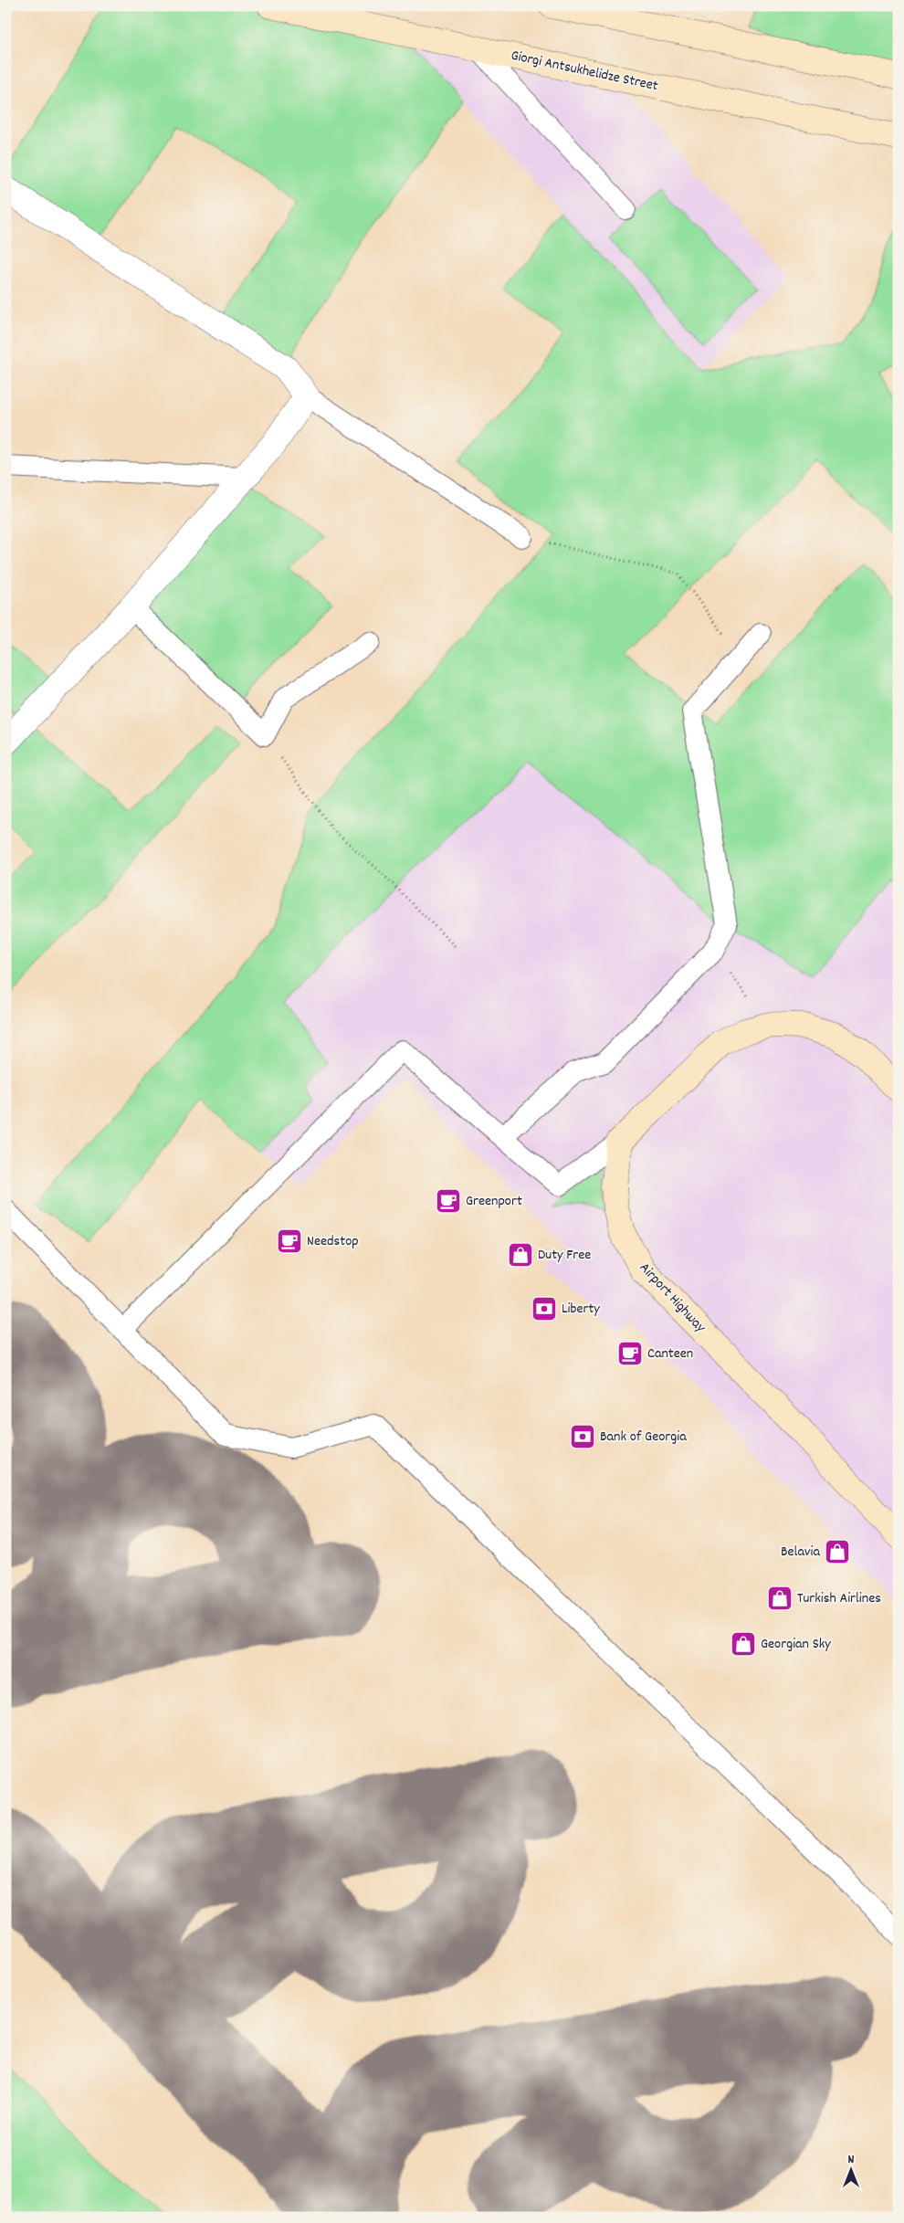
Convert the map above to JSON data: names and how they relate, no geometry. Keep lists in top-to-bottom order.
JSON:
{
  "streets": {
    "main road": ["Giorgi Antsukhelidze Street", "Airport Highway"]
  },
  "places": {
    "cafe": ["Greenport", "Needstop", "Canteen"],
    "shop": [
      "Duty Free",
      "Belavia",
      "Turkish Airlines",
      "Georgian Sky"
    ],
    "bank": ["Liberty", "Bank of Georgia"]
  },
  "north": "top"
}
